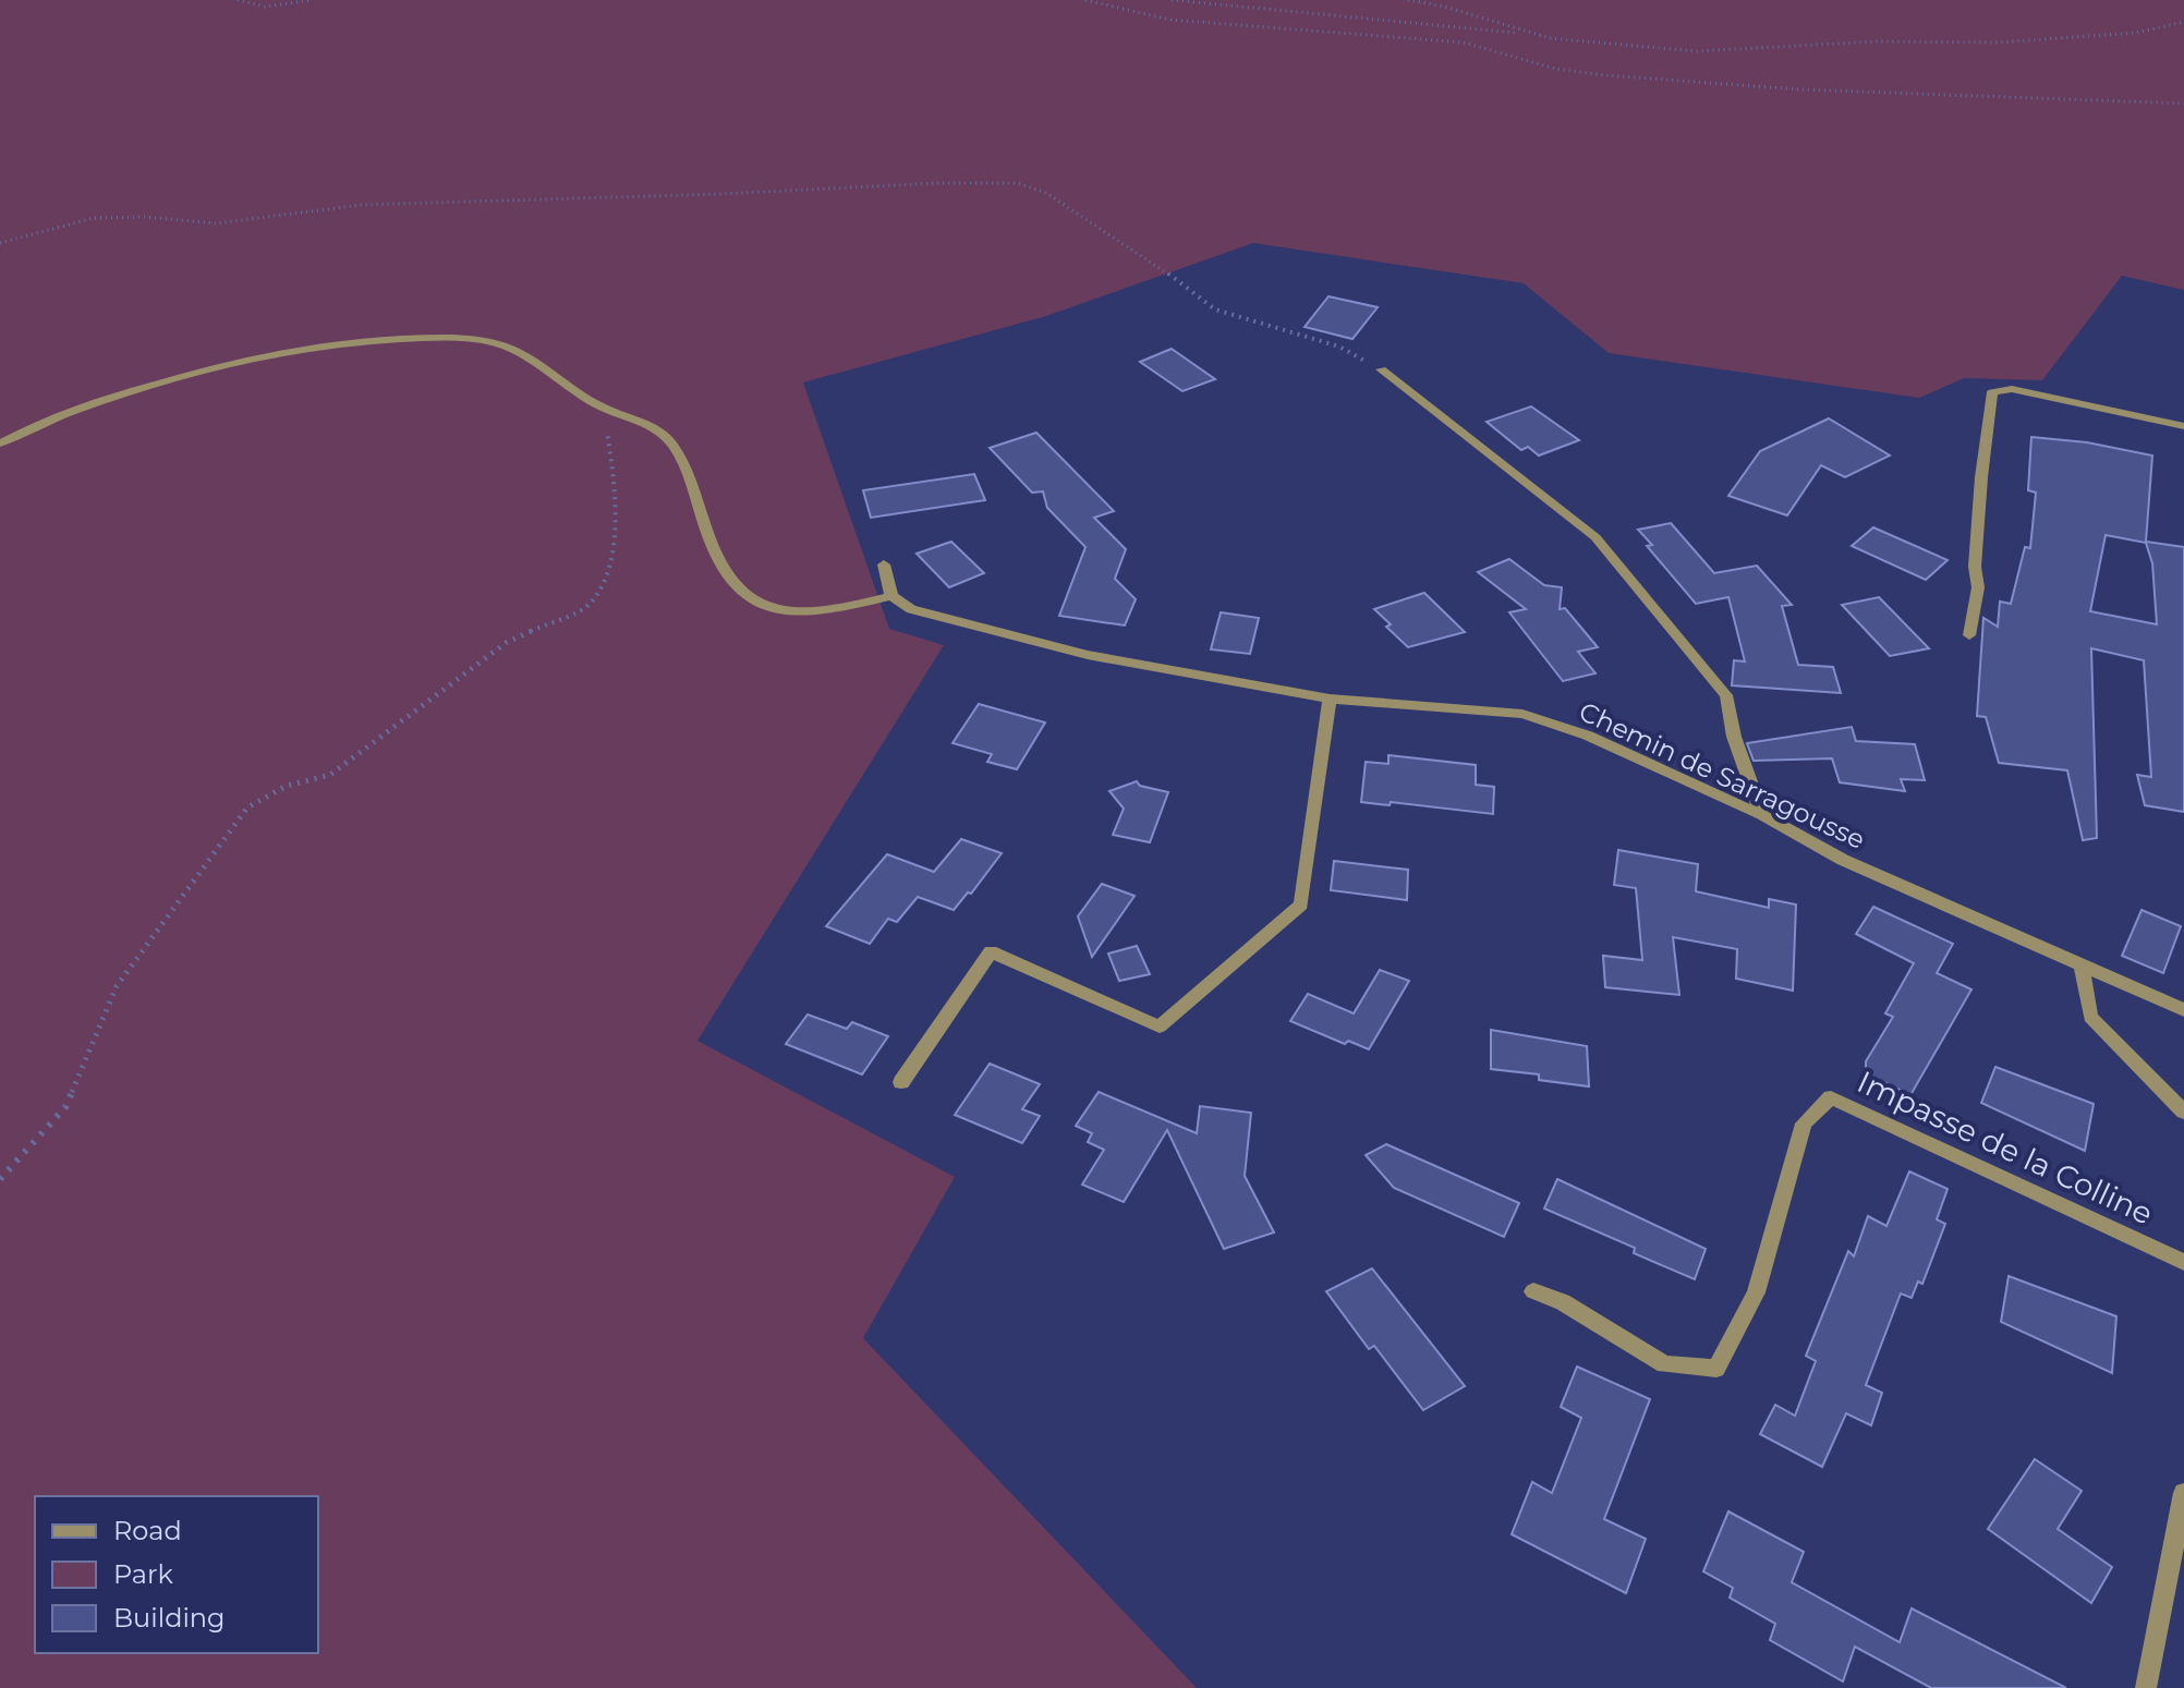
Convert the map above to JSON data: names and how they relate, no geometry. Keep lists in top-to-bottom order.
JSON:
{
  "streets": {
    "street": ["Chemin de Sarragousse", "Impasse de la Colline"]
  },
  "legend": ["Road", "Park", "Building"]
}
